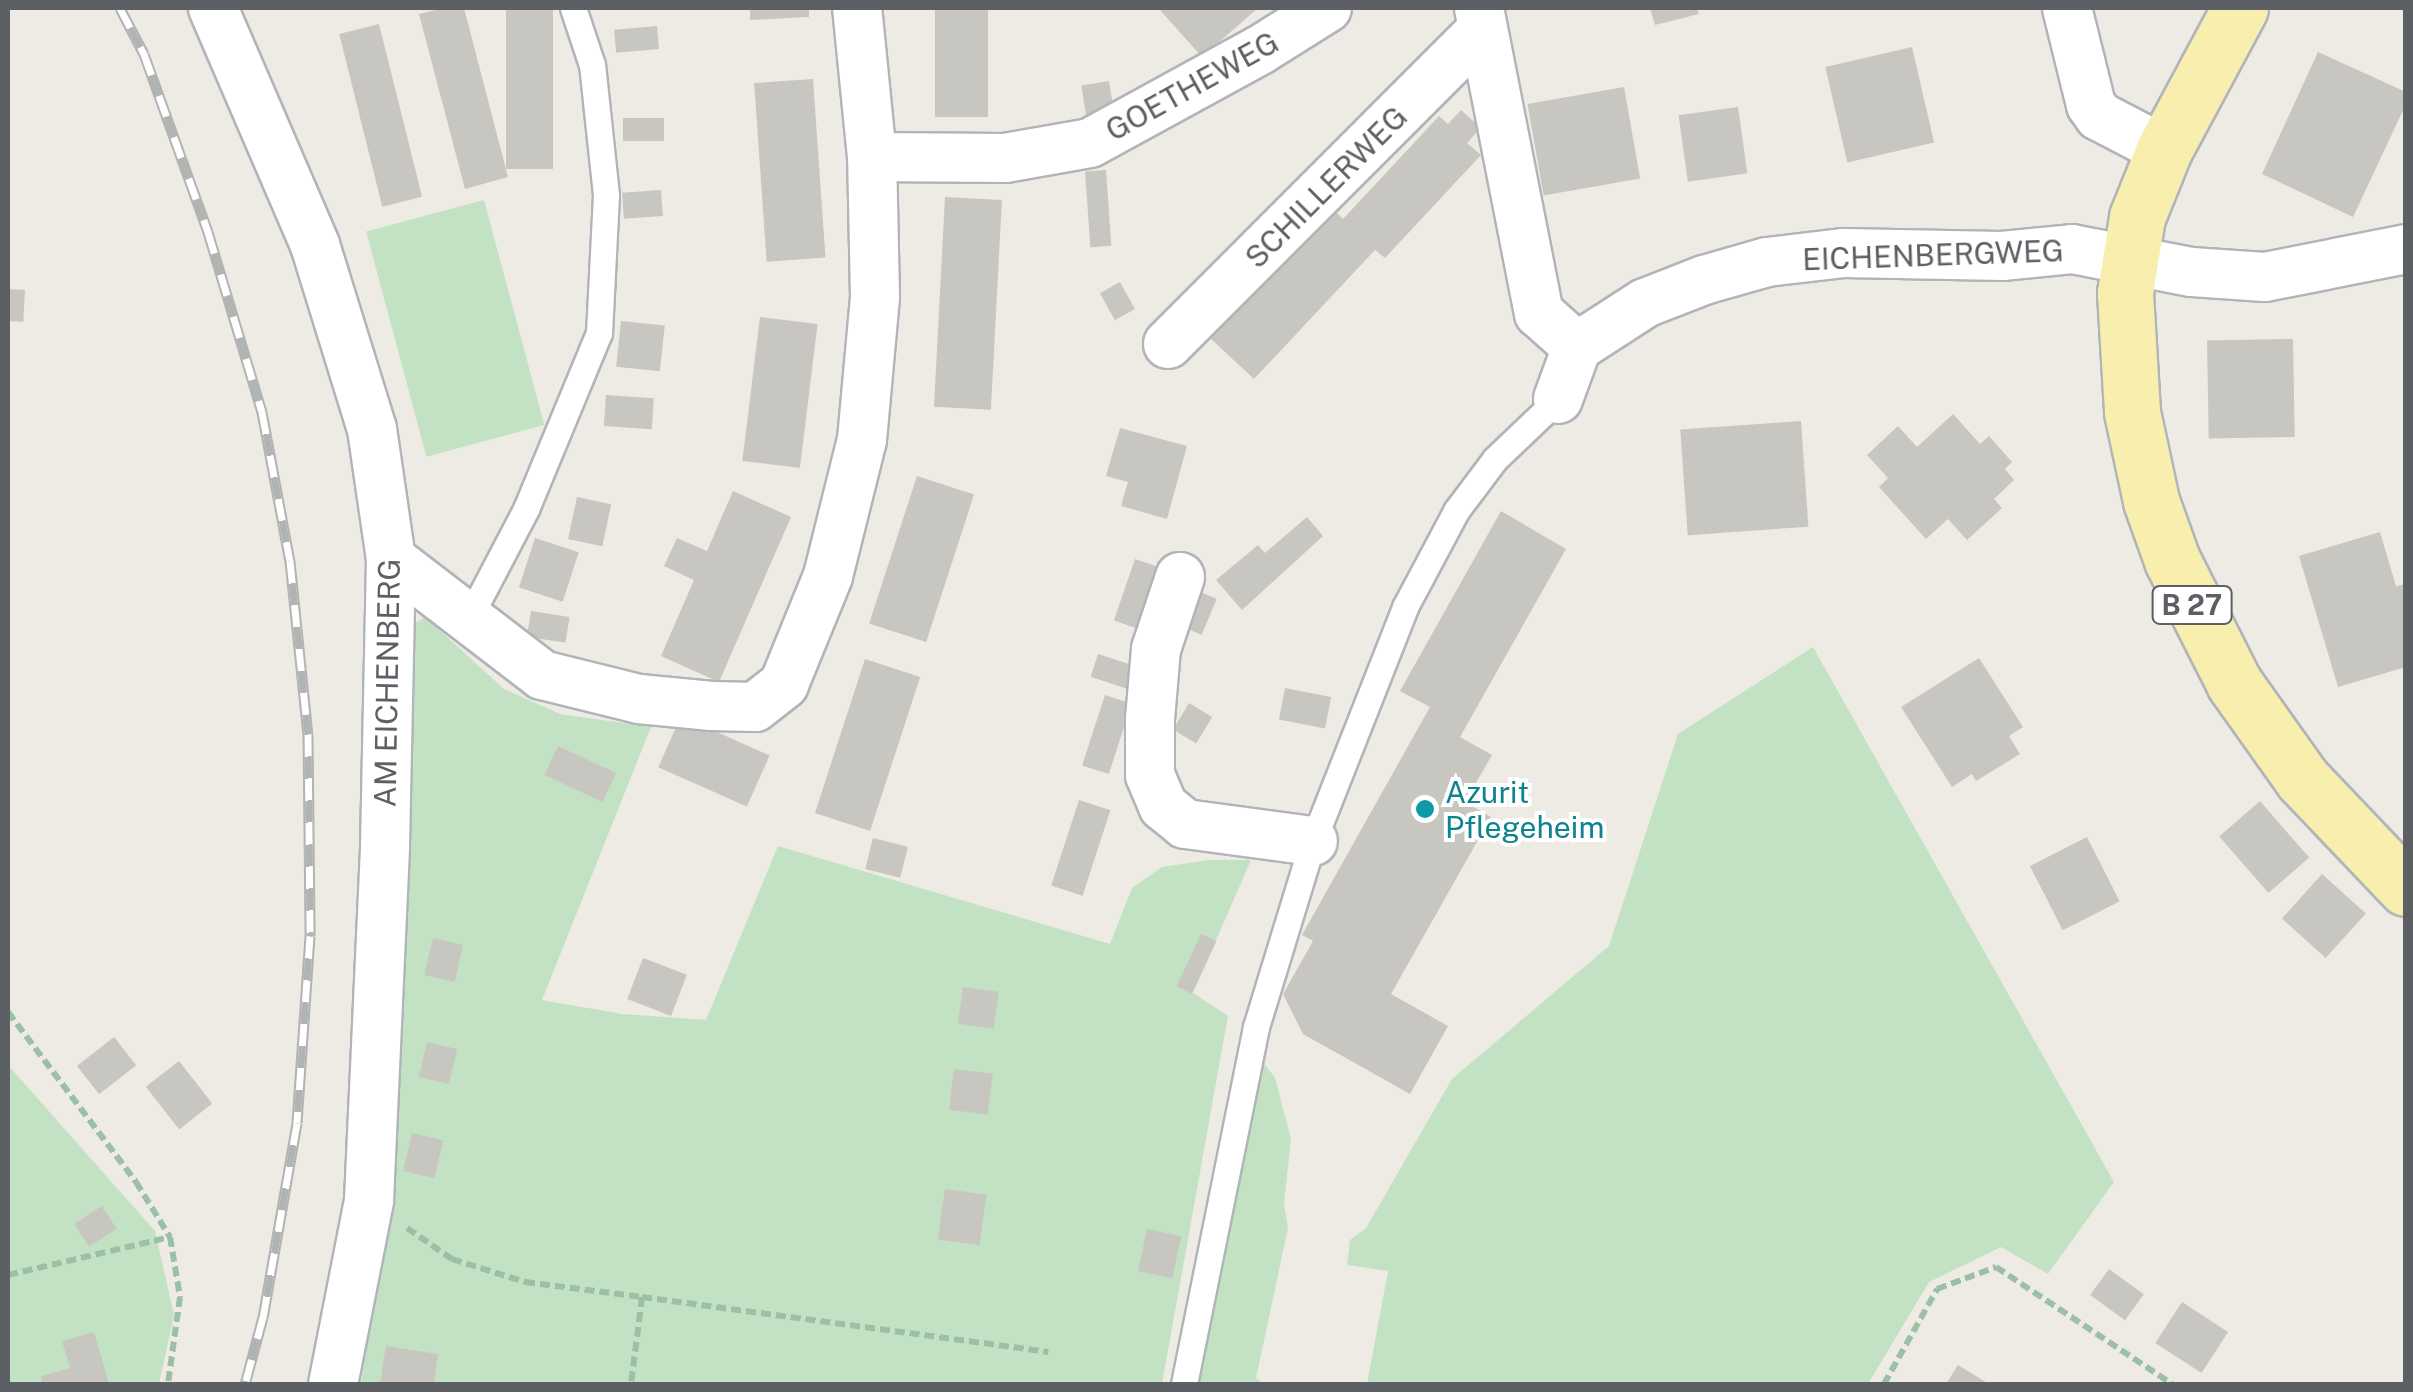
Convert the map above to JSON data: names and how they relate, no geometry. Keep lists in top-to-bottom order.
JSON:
{
  "streets": {
    "main road": ["B 27"],
    "street": [
      "GOETHEWEG",
      "SCHILLERWEG",
      "EICHENBERGWEG",
      "AM EICHENBERG"
    ]
  },
  "crossings": [
    ["EICHENBERGWEG", "B 27"]
  ],
  "places": ["Azurit Pflegeheim"]
}
